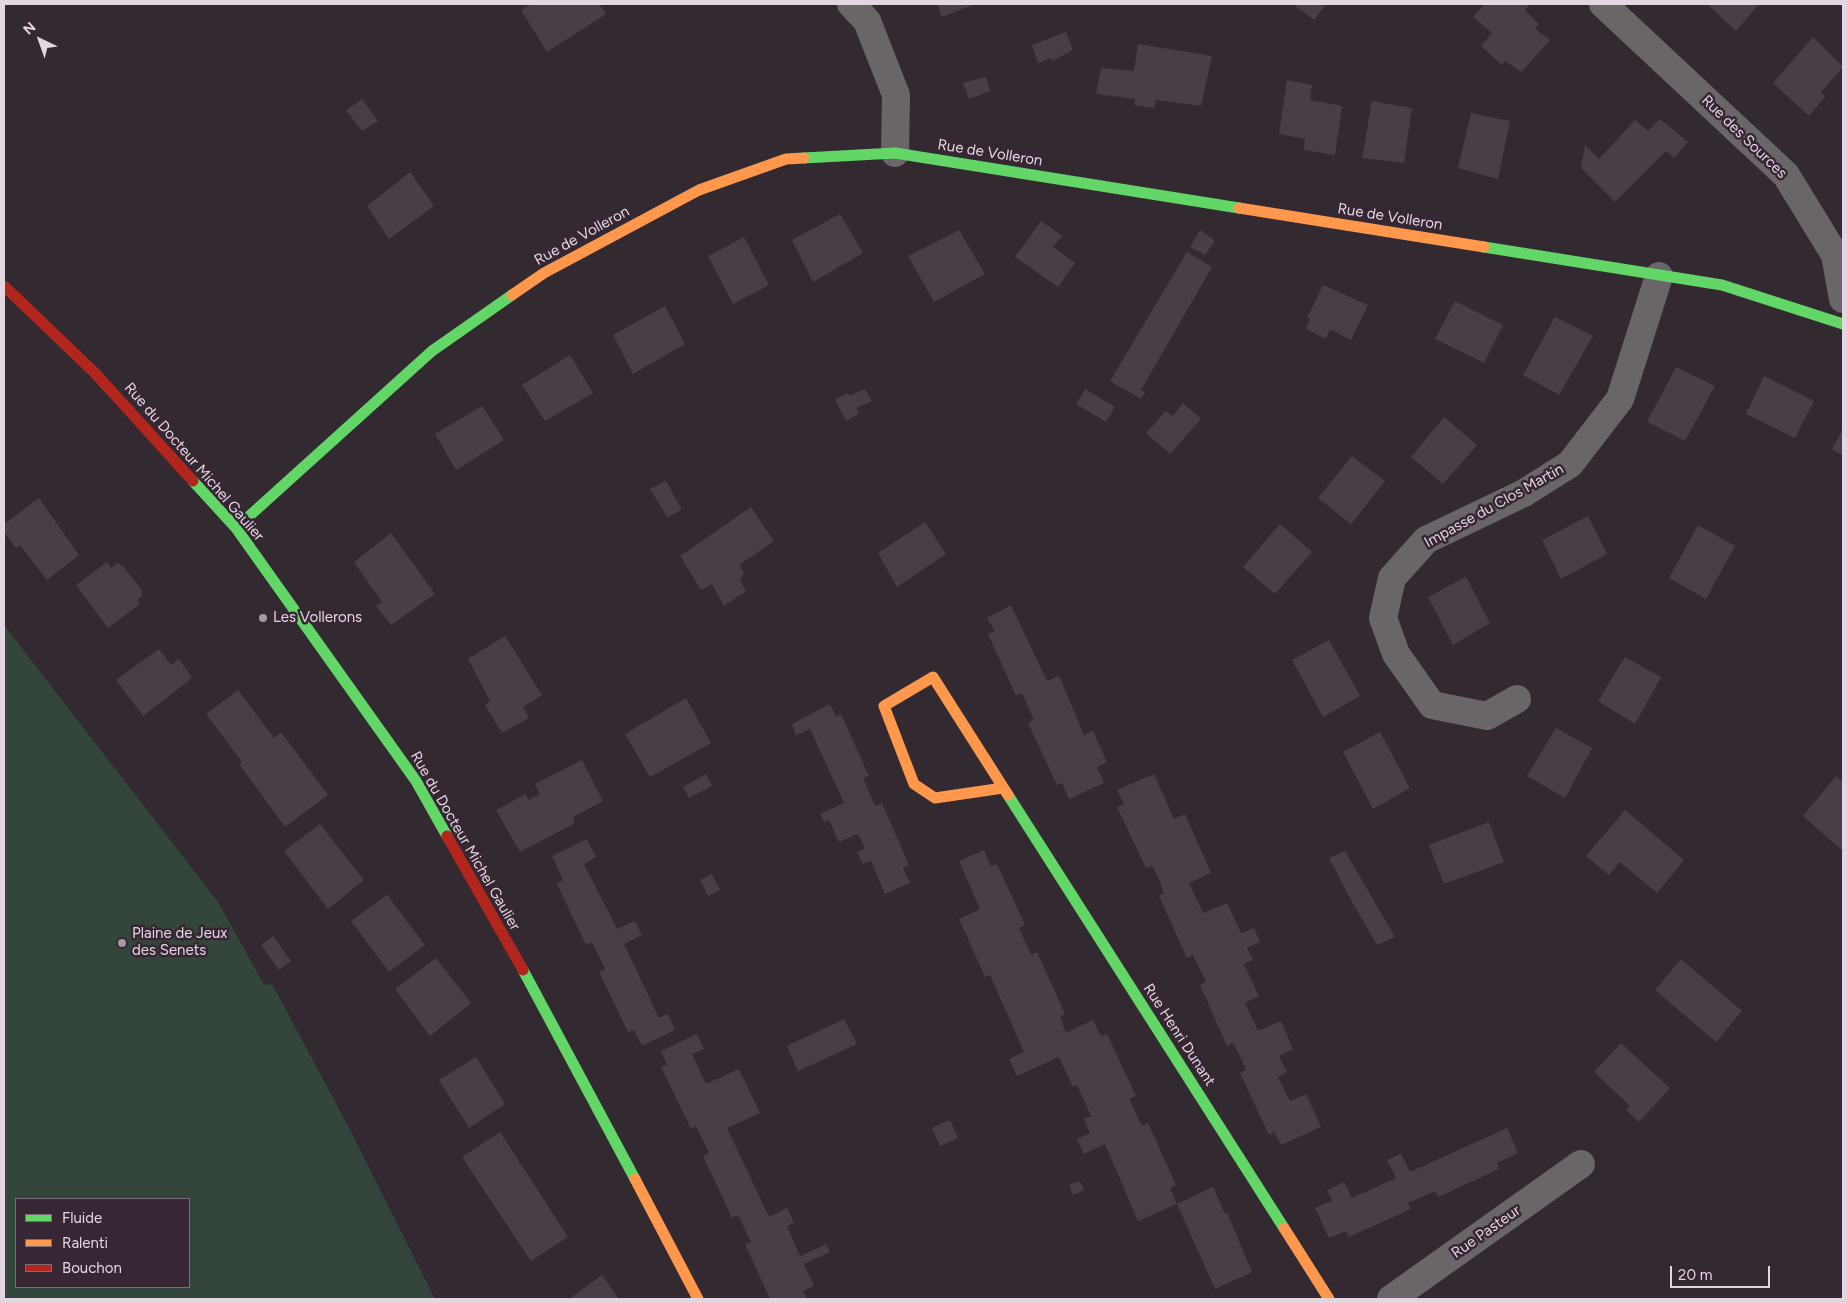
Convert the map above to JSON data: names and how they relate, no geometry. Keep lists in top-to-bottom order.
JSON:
{
  "streets": {
    "street": [
      "Rue des Sources",
      "Rue de Volleron",
      "Rue du Docteur Michel Gaulier",
      "Impasse du Clos Martin",
      "Rue Henri Dunant",
      "Rue Pasteur"
    ]
  },
  "crossings": [
    ["Rue de Volleron", "Rue du Docteur Michel Gaulier"],
    ["Rue de Volleron", "Impasse du Clos Martin"]
  ],
  "places": ["Les Vollerons", "Plaine de Jeux des Senets"],
  "legend": ["Fluide", "Ralenti", "Bouchon"],
  "scale_bar": "20 m",
  "north": "top left"
}
